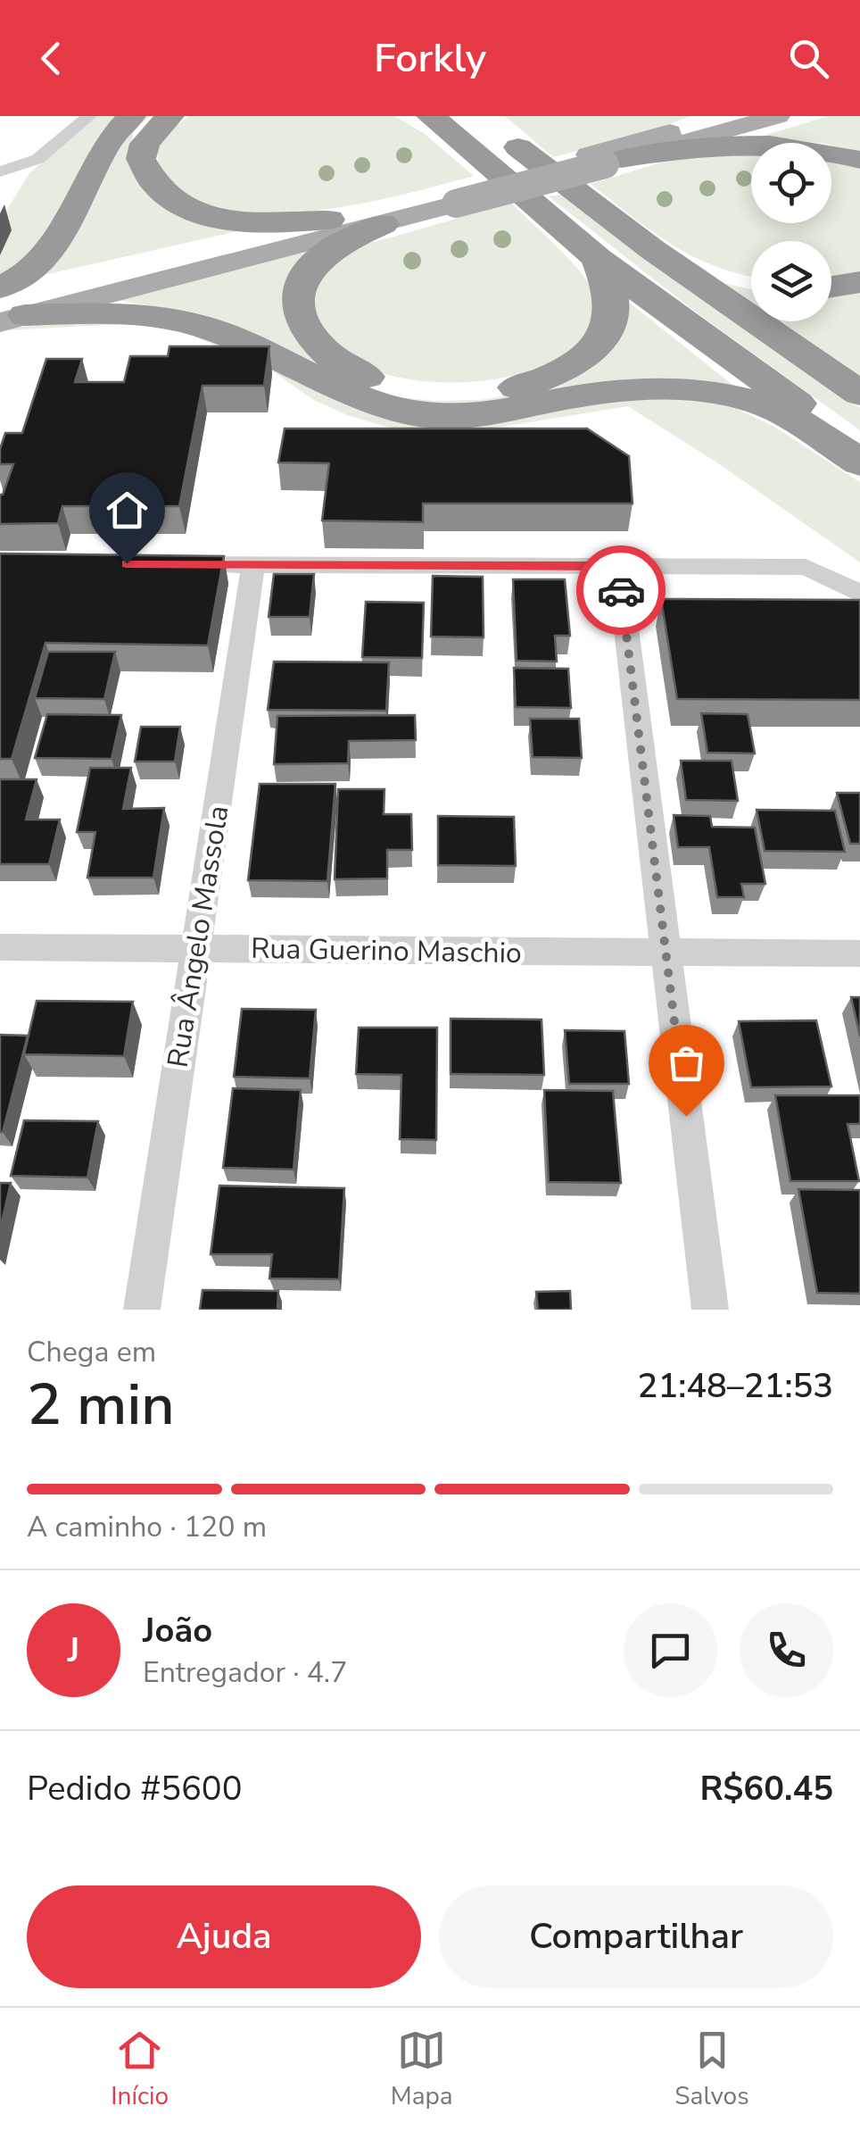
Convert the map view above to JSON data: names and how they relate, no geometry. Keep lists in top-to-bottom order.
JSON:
{
  "streets": {
    "street": ["Rua Ângelo Massola", "Rua Guerino Maschio"]
  },
  "crossings": [
    ["Rua Ângelo Massola", "Rua Guerino Maschio"]
  ],
  "page": {
    "header": "Forkly",
    "heading": ["2 min", "Chega em", "21:48–21:53"],
    "panel": [
      "João",
      "Entregador · 4.7",
      "Pedido #5600",
      "R$60.45"
    ],
    "bar": "A caminho · 120 m",
    "round": "J",
    "buttons": ["Ajuda", "Compartilhar"],
    "tabs": ["Início", "Mapa", "Salvos"]
  }
}
